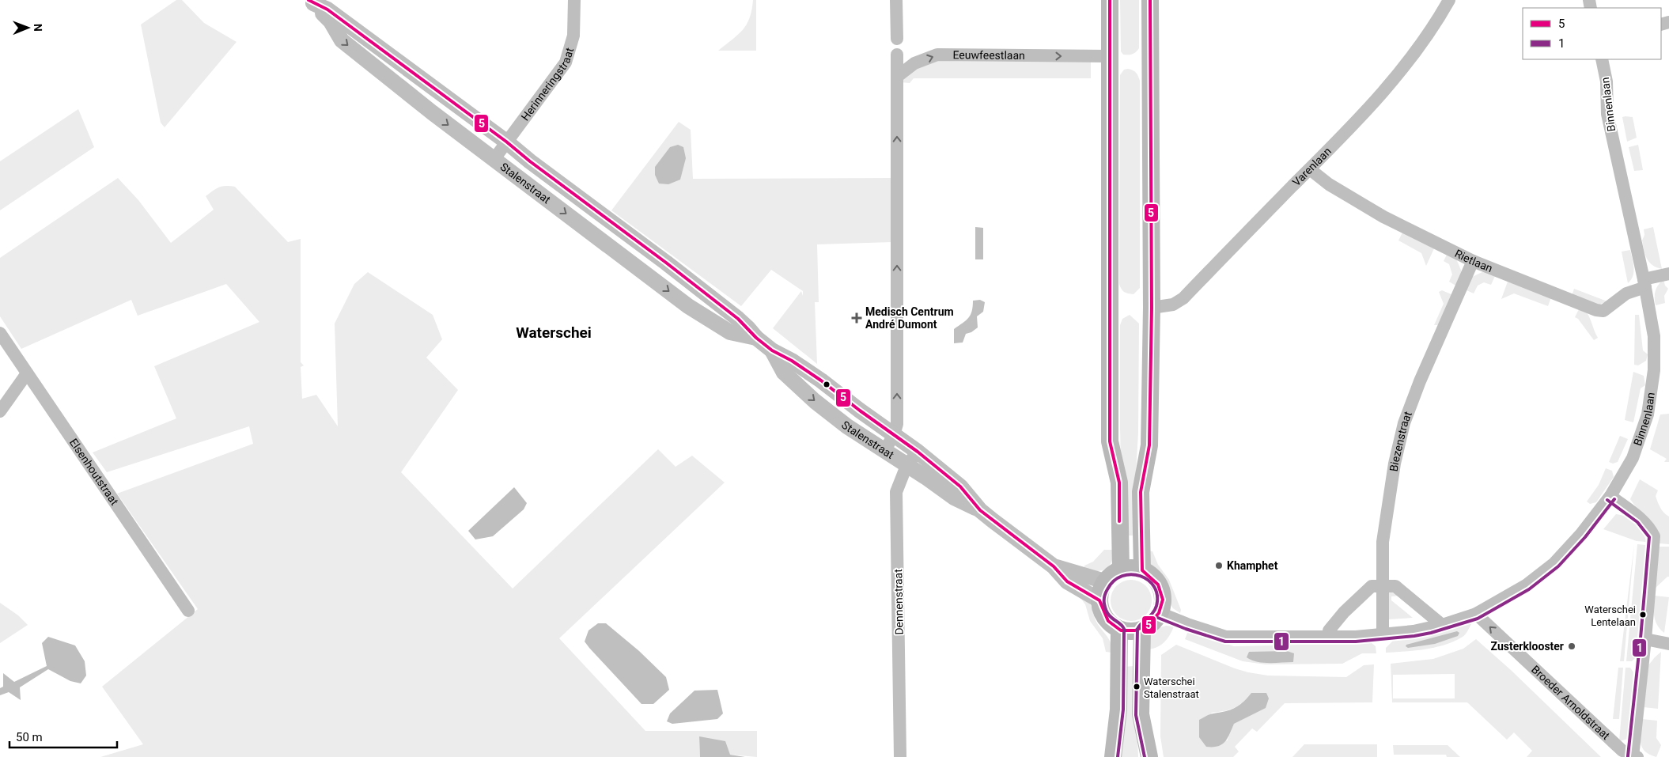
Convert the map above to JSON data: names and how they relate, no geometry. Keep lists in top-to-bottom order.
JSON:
{
  "streets": {
    "street": [
      "Eeuwfeestlaan",
      "Herinneringstraat",
      "Binnenlaan",
      "Varenlaan",
      "Stalenstraat",
      "Rietlaan",
      "Biezenstraat",
      "Elsenhoutstraat",
      "Dennenstraat",
      "Broeder Arnoldstraat"
    ]
  },
  "crossings": [
    ["Herinneringstraat", "Stalenstraat"],
    ["Binnenlaan", "Stalenstraat"],
    ["Binnenlaan", "Rietlaan"],
    ["Binnenlaan", "Biezenstraat"],
    ["Binnenlaan", "Broeder Arnoldstraat"],
    ["Varenlaan", "Rietlaan"],
    ["Stalenstraat", "Dennenstraat"],
    ["Rietlaan", "Biezenstraat"]
  ],
  "one_way": ["Eeuwfeestlaan", "Broeder Arnoldstraat"],
  "districts": ["Waterschei"],
  "places": {
    "health": ["Medisch Centrum André Dumont"],
    "other": [
      "Khamphet",
      "Waterschei Lentelaan",
      "Zusterklooster",
      "Waterschei Stalenstraat"
    ]
  },
  "lines": ["transit line 5", "transit line 1"],
  "legend": ["5", "1"],
  "scale_bar": "50 m",
  "north": "right"
}
